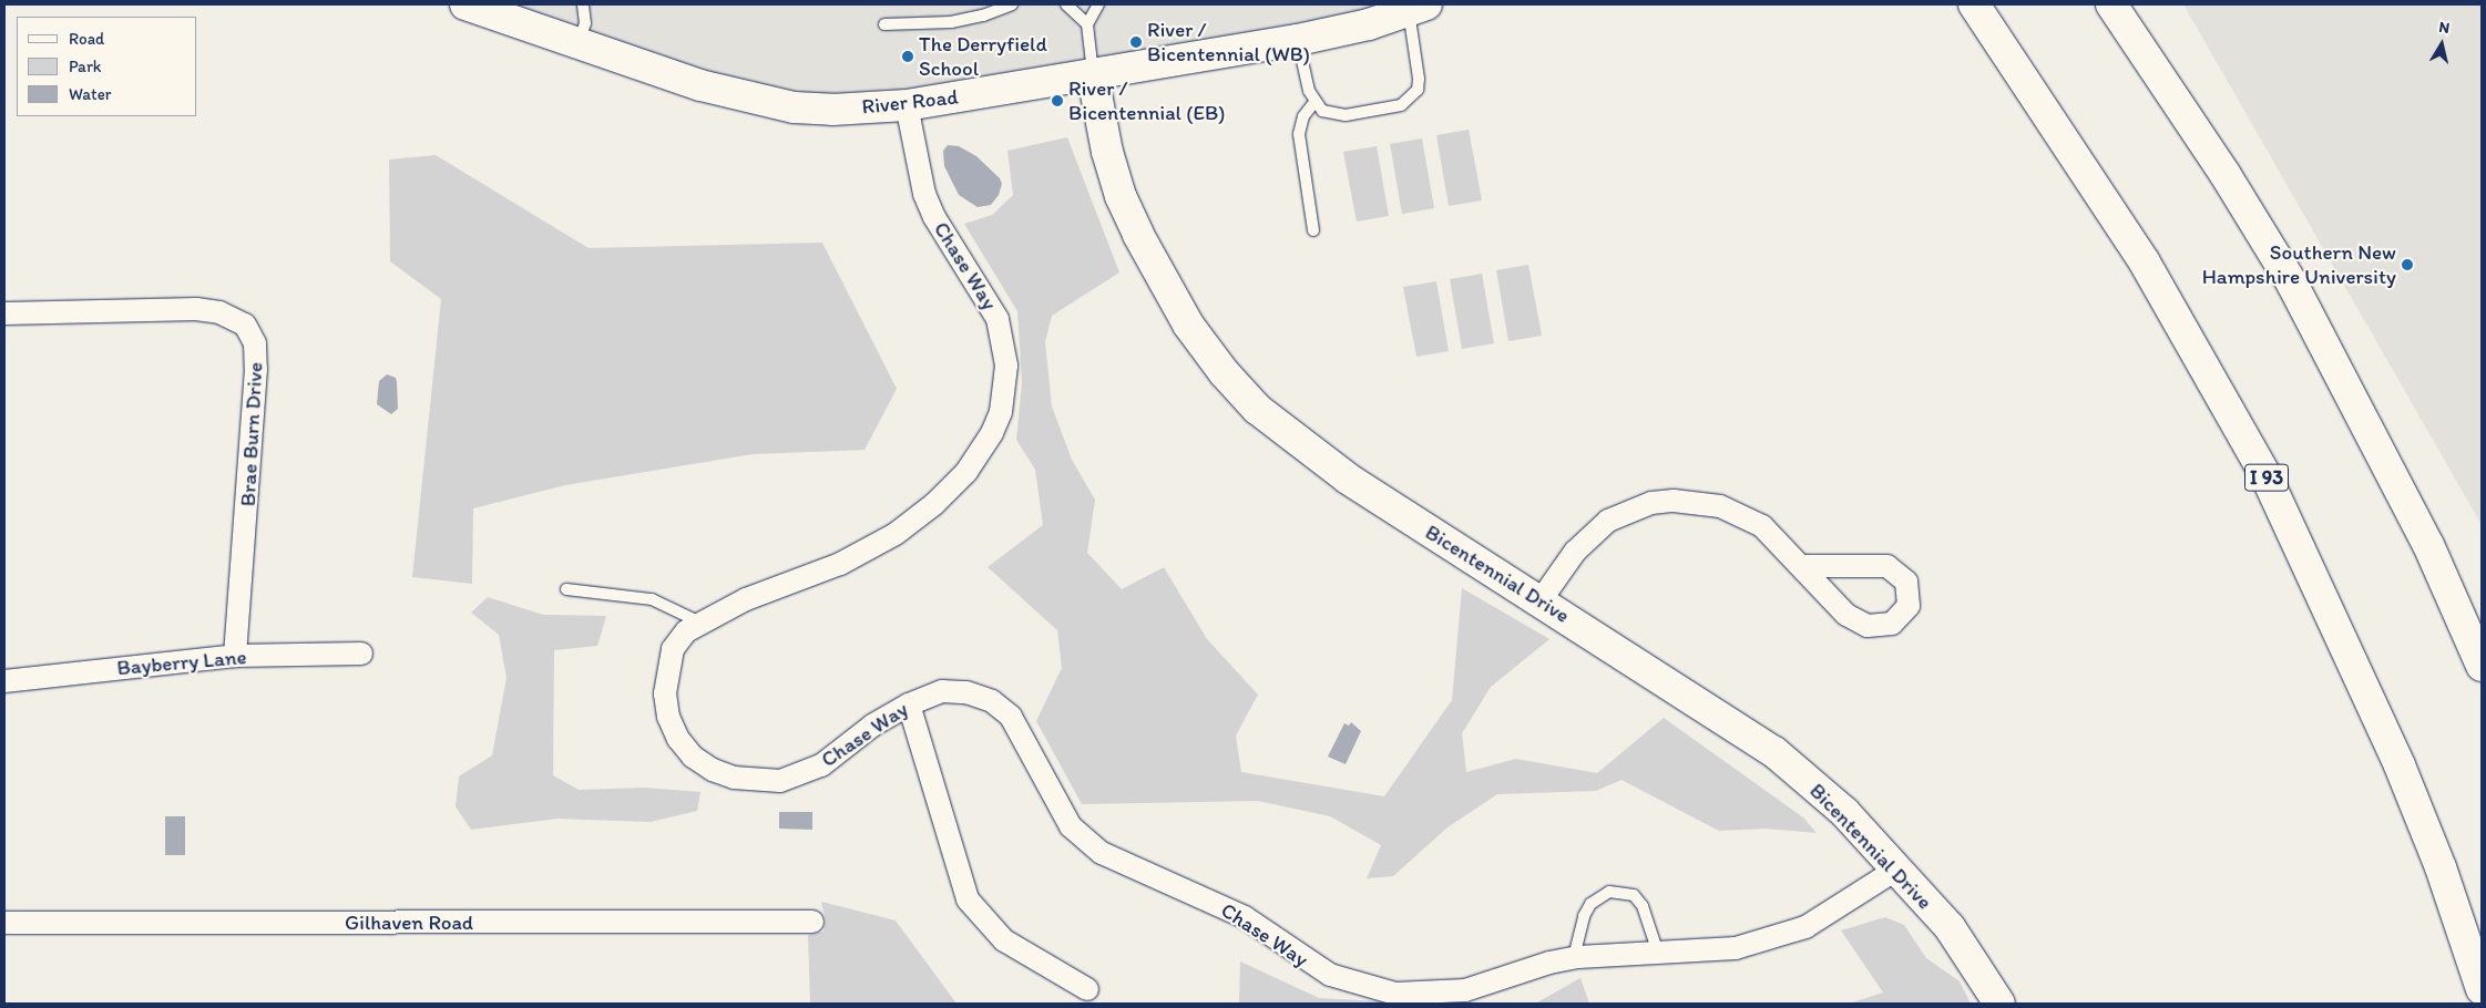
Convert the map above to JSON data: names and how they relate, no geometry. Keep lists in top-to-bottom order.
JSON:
{
  "streets": {
    "main road": ["River Road", "I 93", "Bicentennial Drive"],
    "street": [
      "Chase Way",
      "Brae Burn Drive",
      "Bayberry Lane",
      "Gilhaven Road"
    ]
  },
  "crossings": [
    ["River Road", "Chase Way"],
    ["River Road", "Bicentennial Drive"],
    ["Chase Way", "Bicentennial Drive"],
    ["Brae Burn Drive", "Bayberry Lane"]
  ],
  "places": [
    "River / Bicentennial (WB)",
    "The Derryfield School",
    "River / Bicentennial (EB)",
    "Southern New Hampshire University"
  ],
  "legend": ["Road", "Park", "Water"],
  "north": "top"
}
